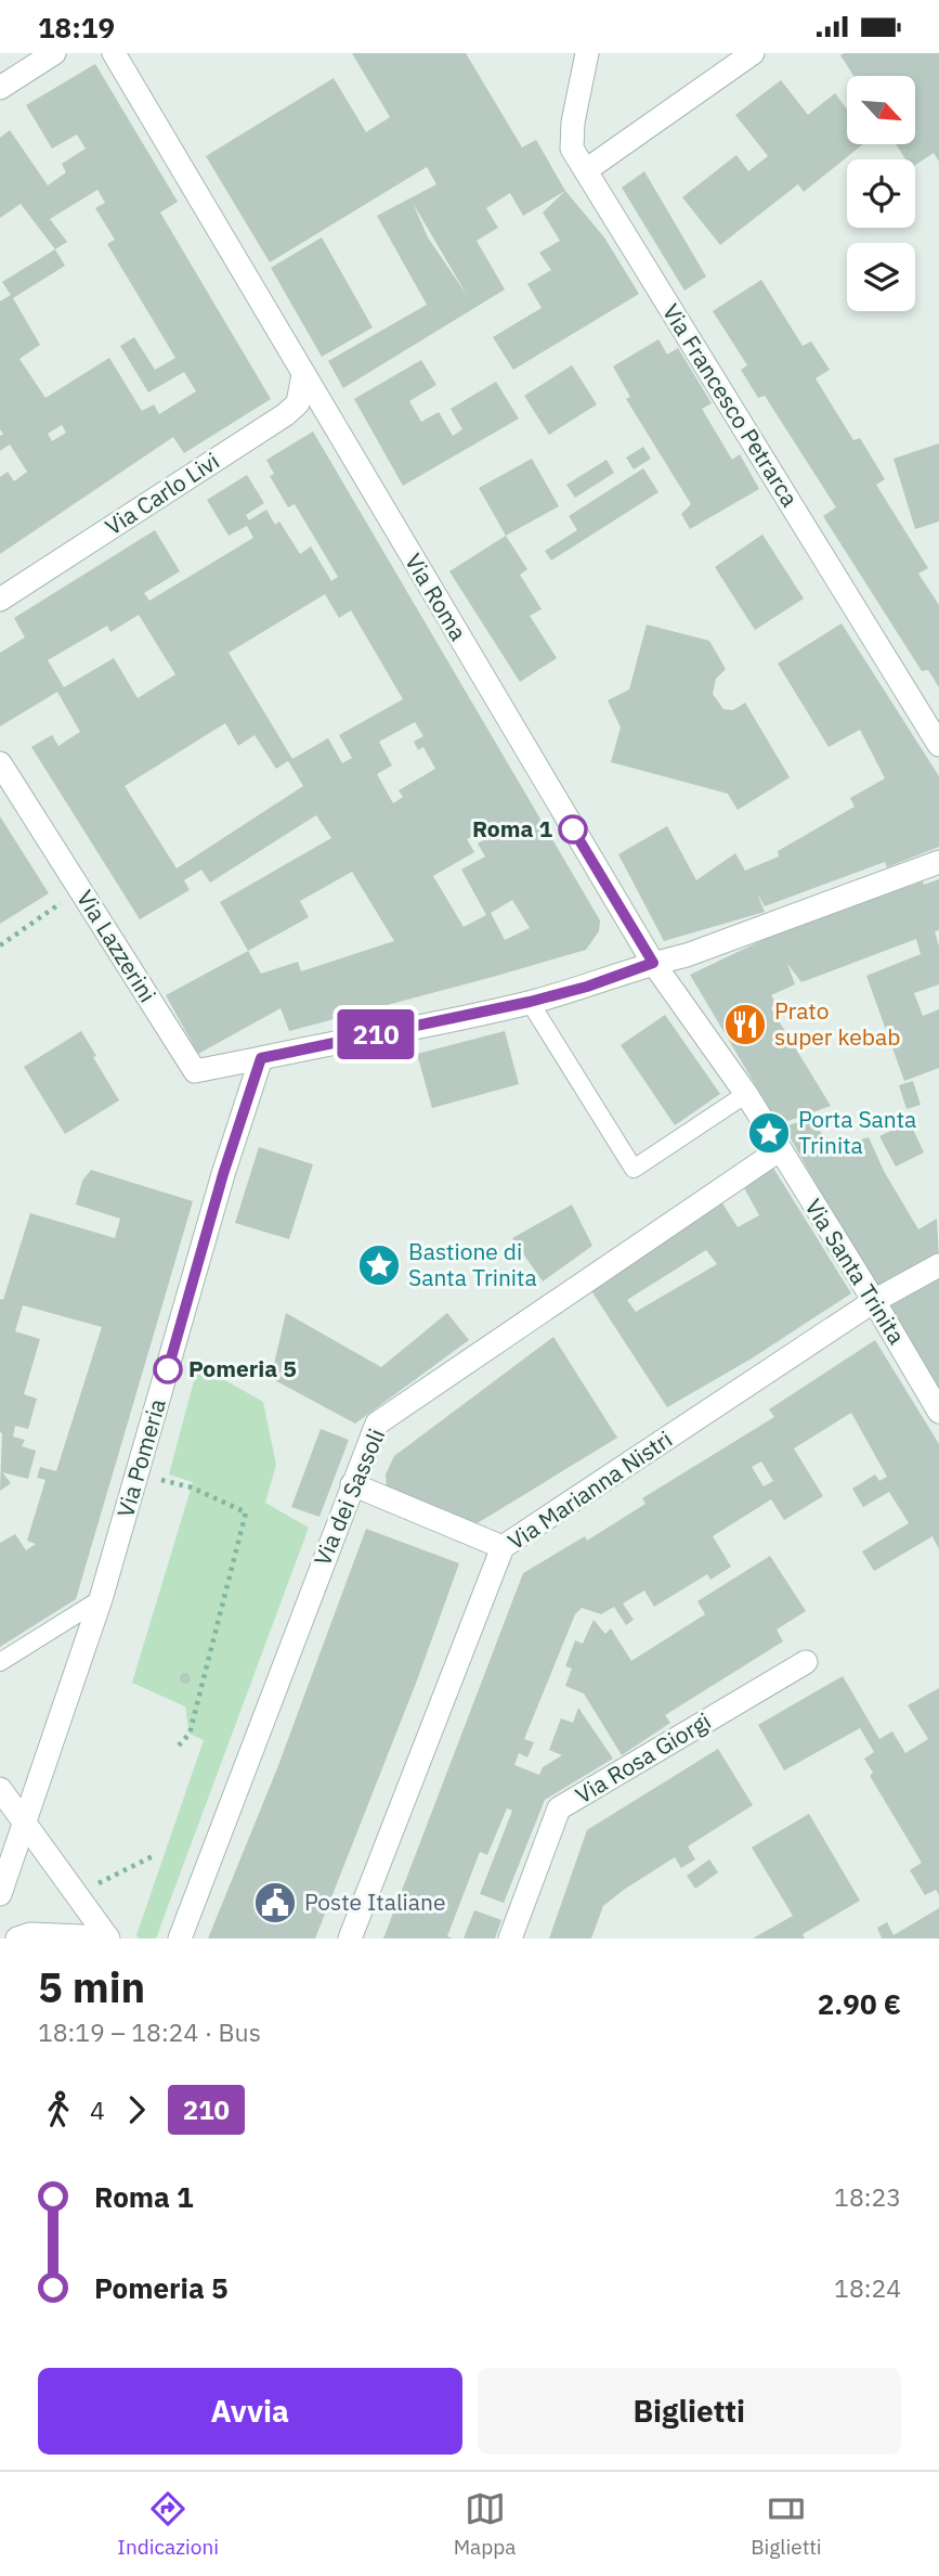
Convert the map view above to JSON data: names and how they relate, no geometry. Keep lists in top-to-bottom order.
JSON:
{
  "streets": {
    "street": [
      "Via Francesco Petrarca",
      "Via Carlo Livi",
      "Via Roma",
      "Via Lazzerini",
      "Via Santa Trinita",
      "Via Pomeria",
      "Via Marianna Nistri",
      "Via dei Sassoli",
      "Via Rosa Giorgi"
    ]
  },
  "crossings": [
    ["Via Carlo Livi", "Via Roma"],
    ["Via Roma", "Via Santa Trinita"],
    ["Via Roma", "Via dei Sassoli"],
    ["Via Lazzerini", "Via Pomeria"],
    ["Via Santa Trinita", "Via Marianna Nistri"],
    ["Via Santa Trinita", "Via dei Sassoli"]
  ],
  "places": {
    "other": ["Roma 1", "Pomeria 5"],
    "restaurant": ["Prato super kebab"],
    "place": ["Porta Santa Trinita", "Bastione di Santa Trinita"],
    "public building": ["Poste Italiane"]
  },
  "lines": ["bus line 210"],
  "north": "bottom right",
  "page": {
    "status": "18:19",
    "on_map": "210",
    "heading": ["5 min", "18:19 – 18:24 · Bus", "2.90 €"],
    "legs": ["4", "210"],
    "list": [
      {
        "name": "Roma 1",
        "value": "18:23"
      },
      {
        "name": "Pomeria 5",
        "value": "18:24"
      }
    ],
    "buttons": ["Avvia", "Biglietti"],
    "tabs": ["Indicazioni", "Mappa", "Biglietti"]
  }
}
